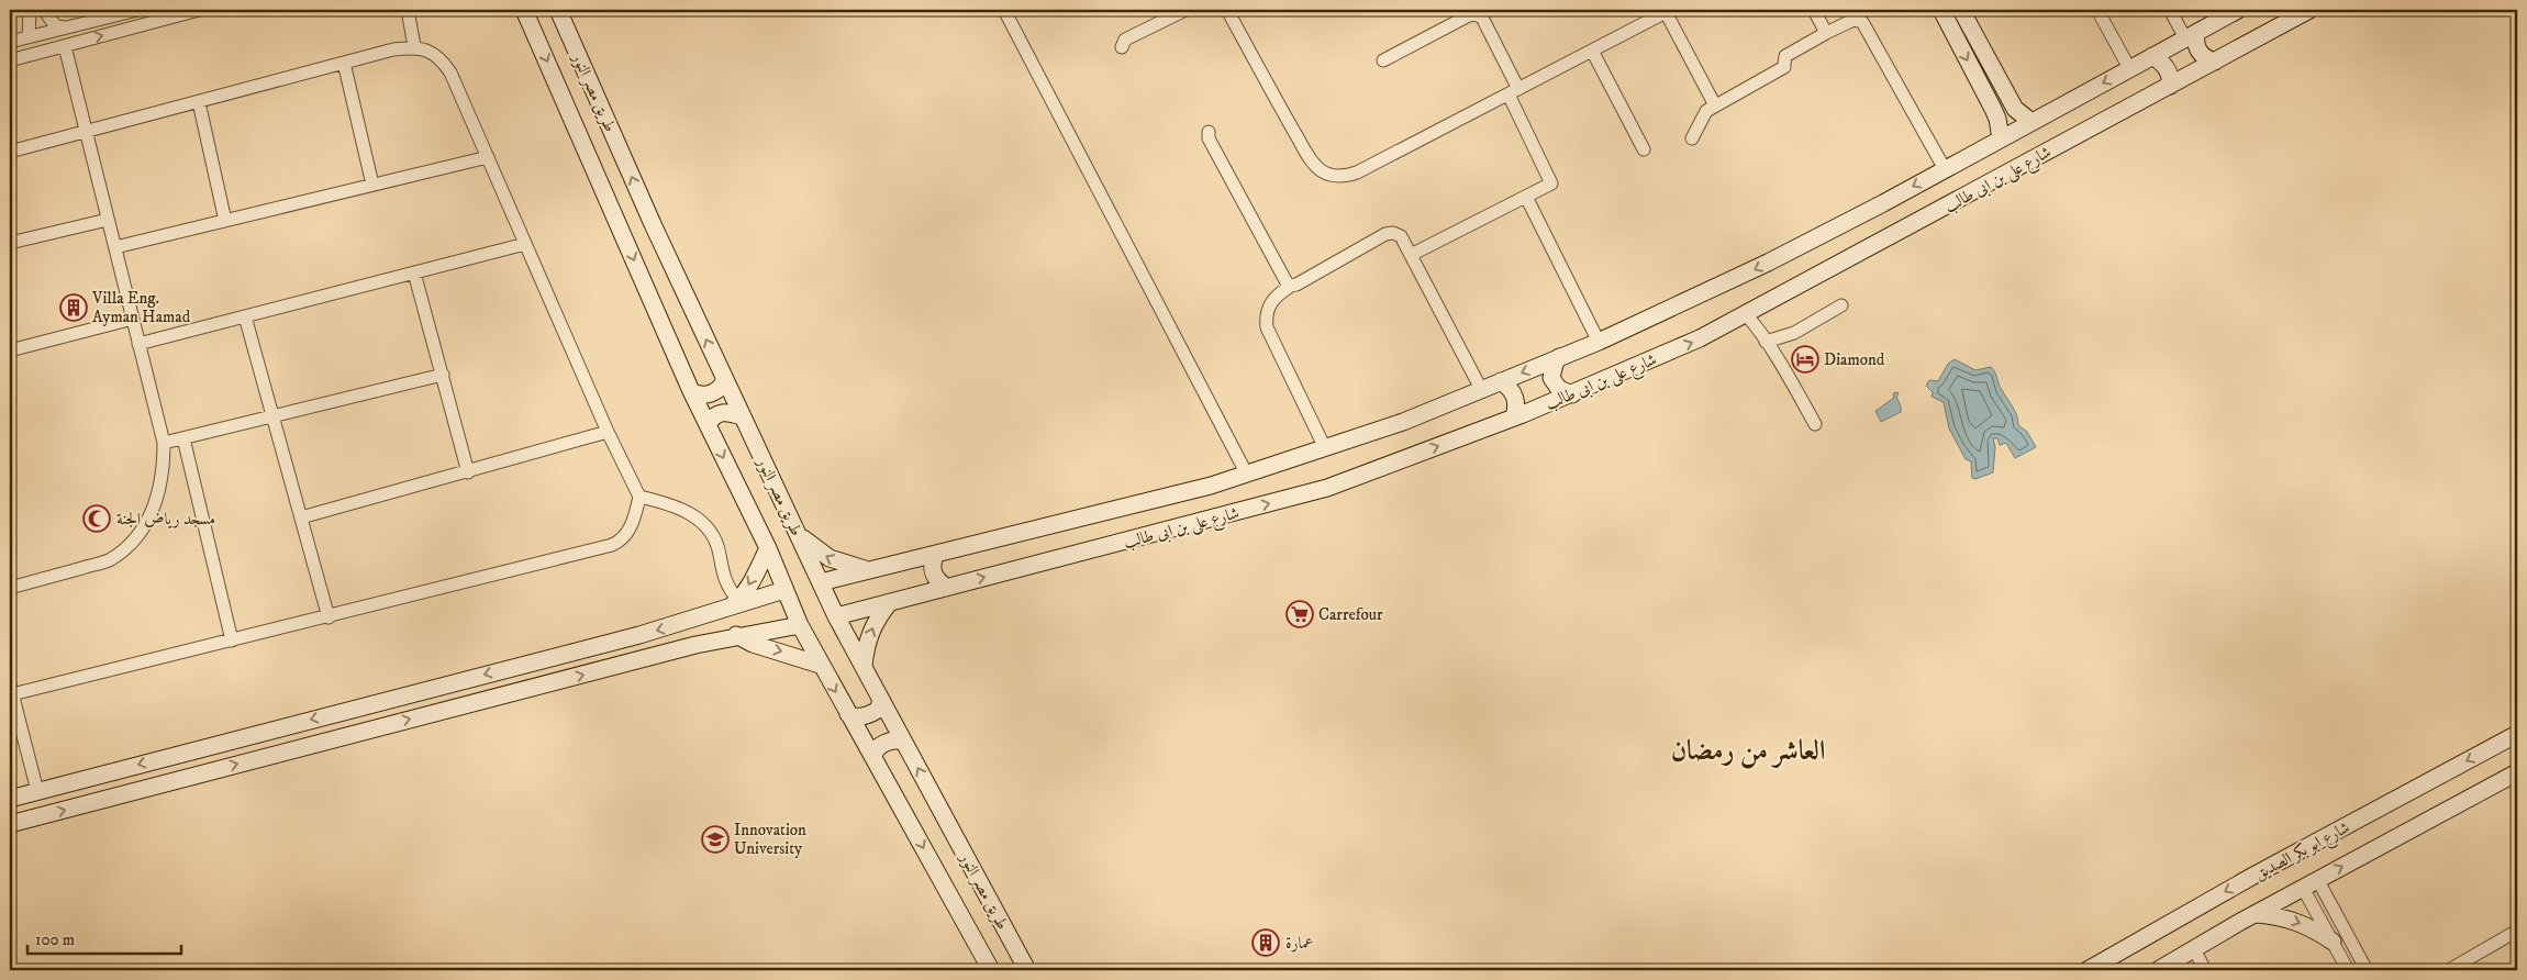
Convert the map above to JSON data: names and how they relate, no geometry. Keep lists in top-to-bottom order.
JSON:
{
  "streets": {
    "street": ["طريق مصر النور", "شارع على بن ابى طالب", "شارع ابو بكر الصديق"]
  },
  "crossings": [
    ["طريق مصر النور", "شارع على بن ابى طالب"]
  ],
  "districts": ["العاشر من رمضان"],
  "places": {
    "building": ["Villa Eng. Ayman Hamad", "عمارة"],
    "hotel": ["Diamond"],
    "mosque": ["مسجد رياض الجنة"],
    "supermarket": ["Carrefour"],
    "school or university": ["Innovation University"]
  },
  "scale_bar": "100 m"
}
